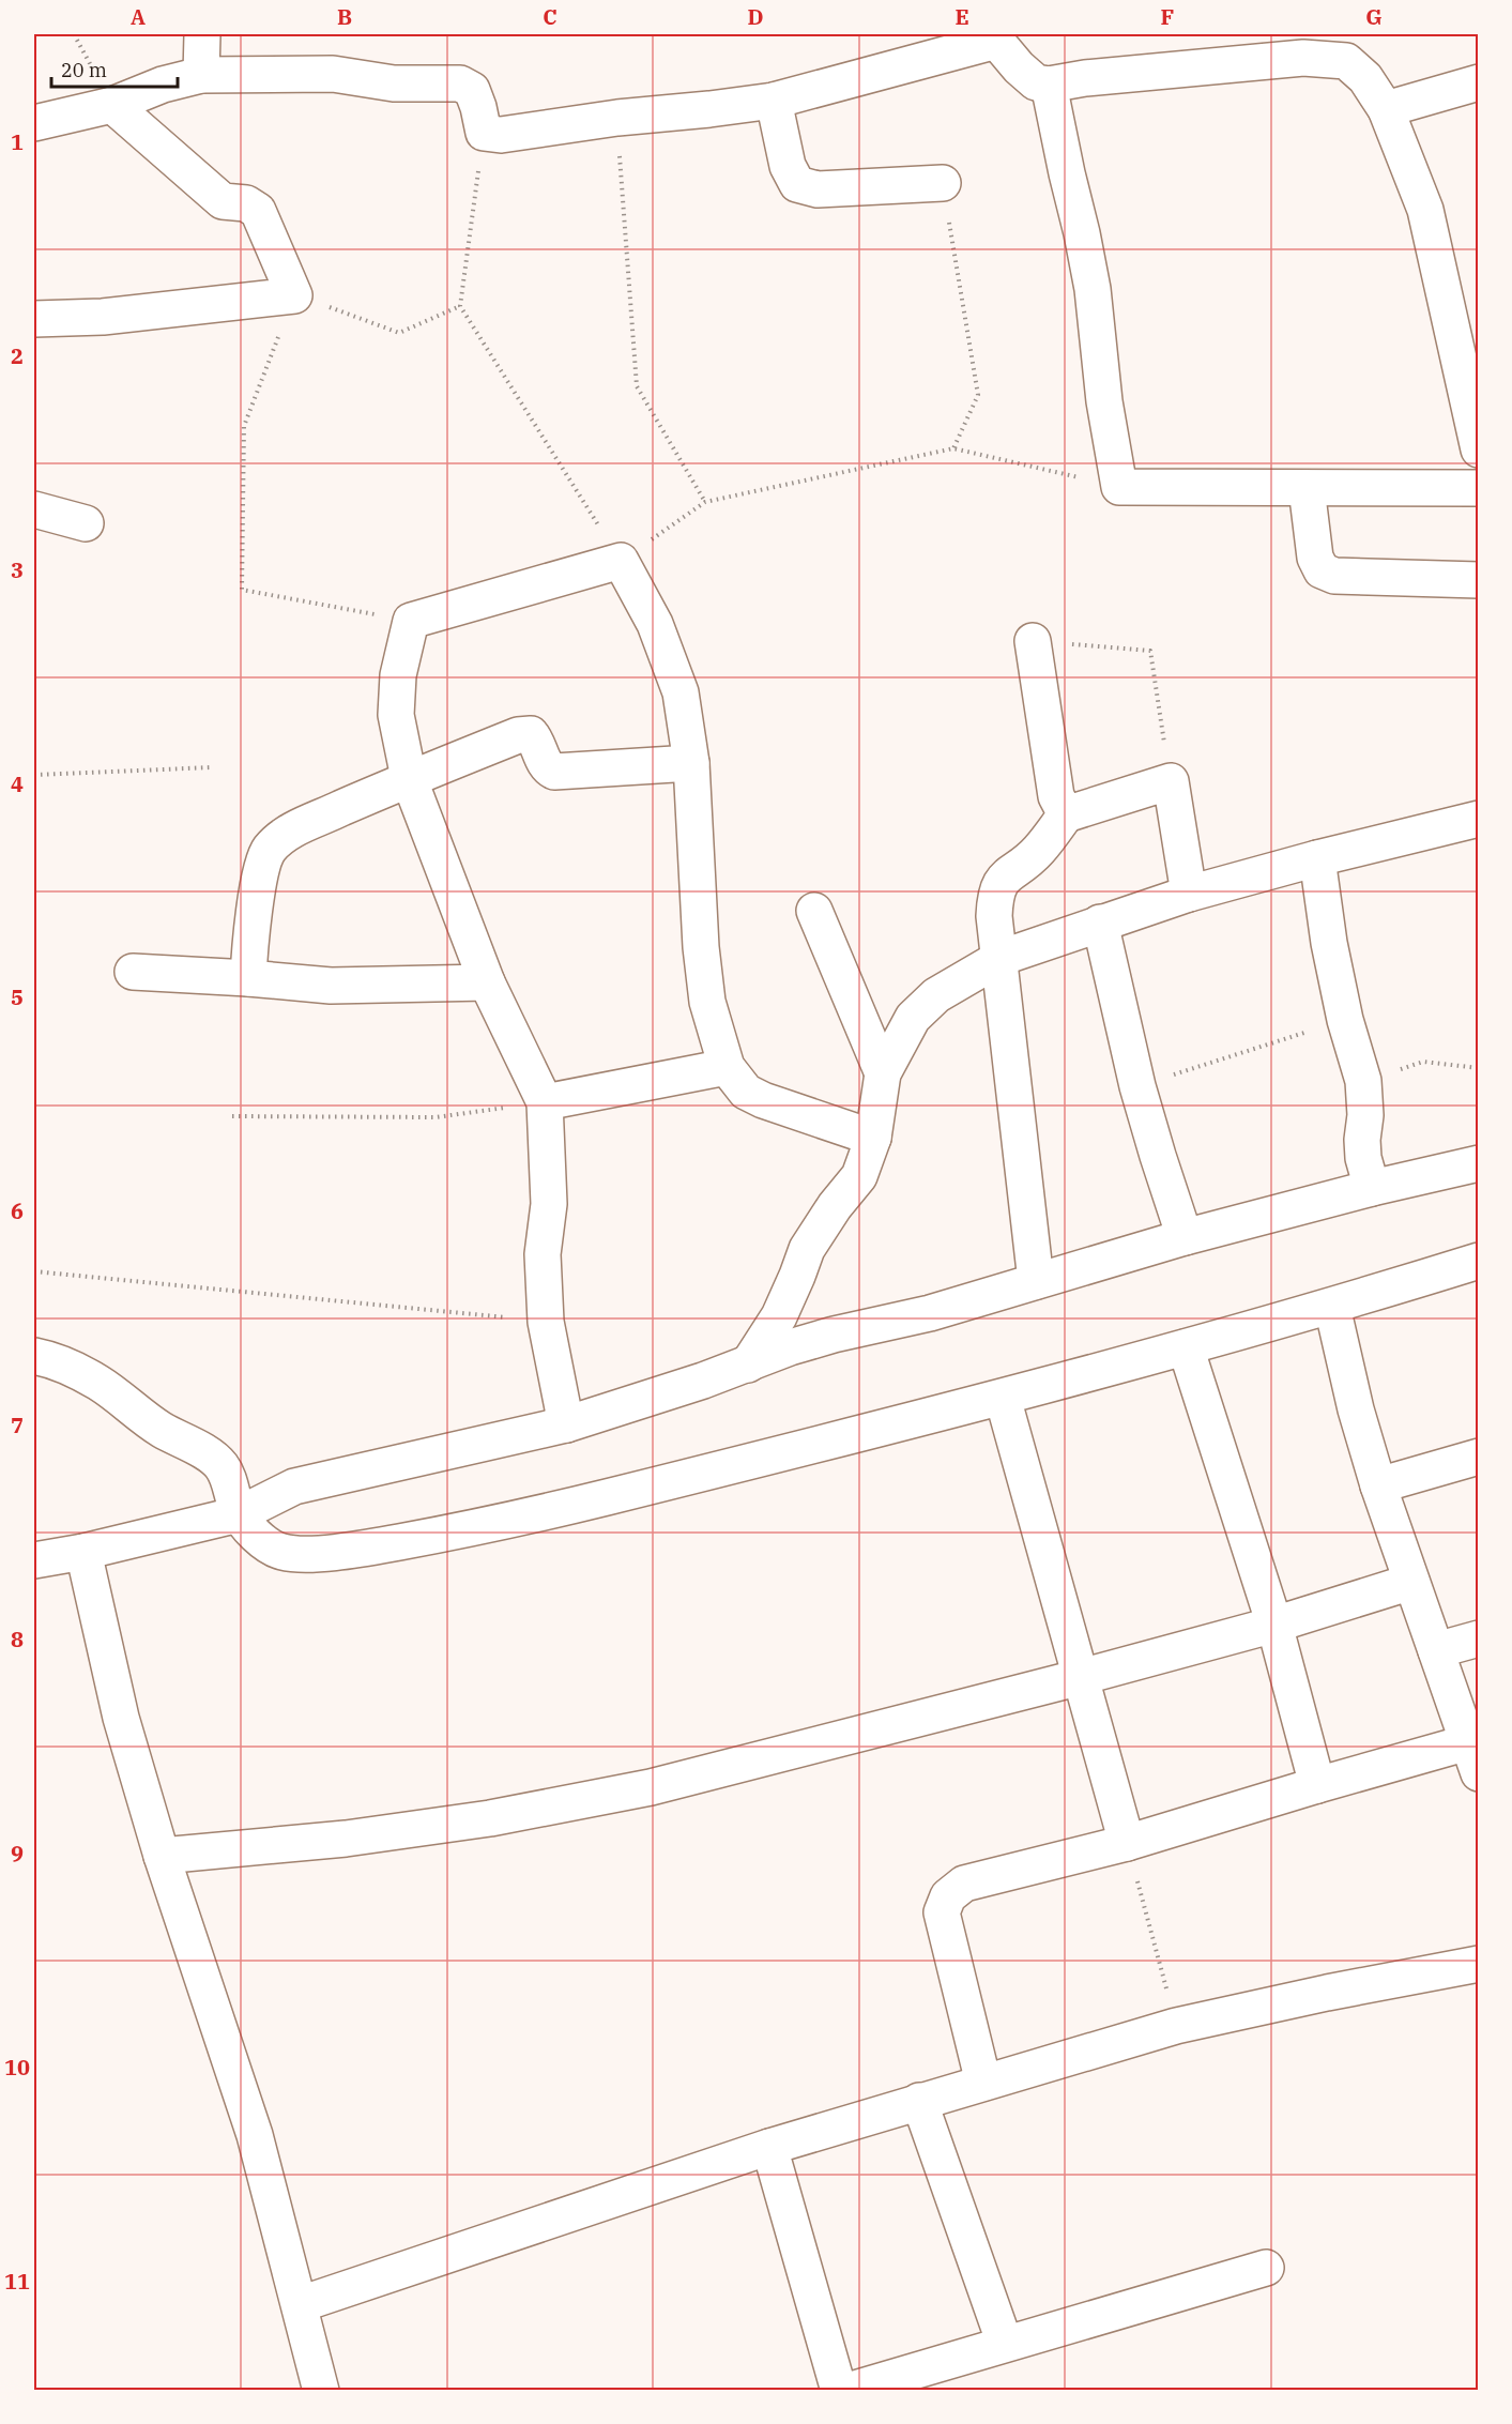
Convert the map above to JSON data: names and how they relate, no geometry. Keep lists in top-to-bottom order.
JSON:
{
  "scale_bar": "20 m",
  "grid": {
    "columns": [
      "A",
      "B",
      "C",
      "D",
      "E",
      "F",
      "G"
    ],
    "rows": [
      "1",
      "2",
      "3",
      "4",
      "5",
      "6",
      "7",
      "8",
      "9",
      "10",
      "11"
    ]
  }
}
